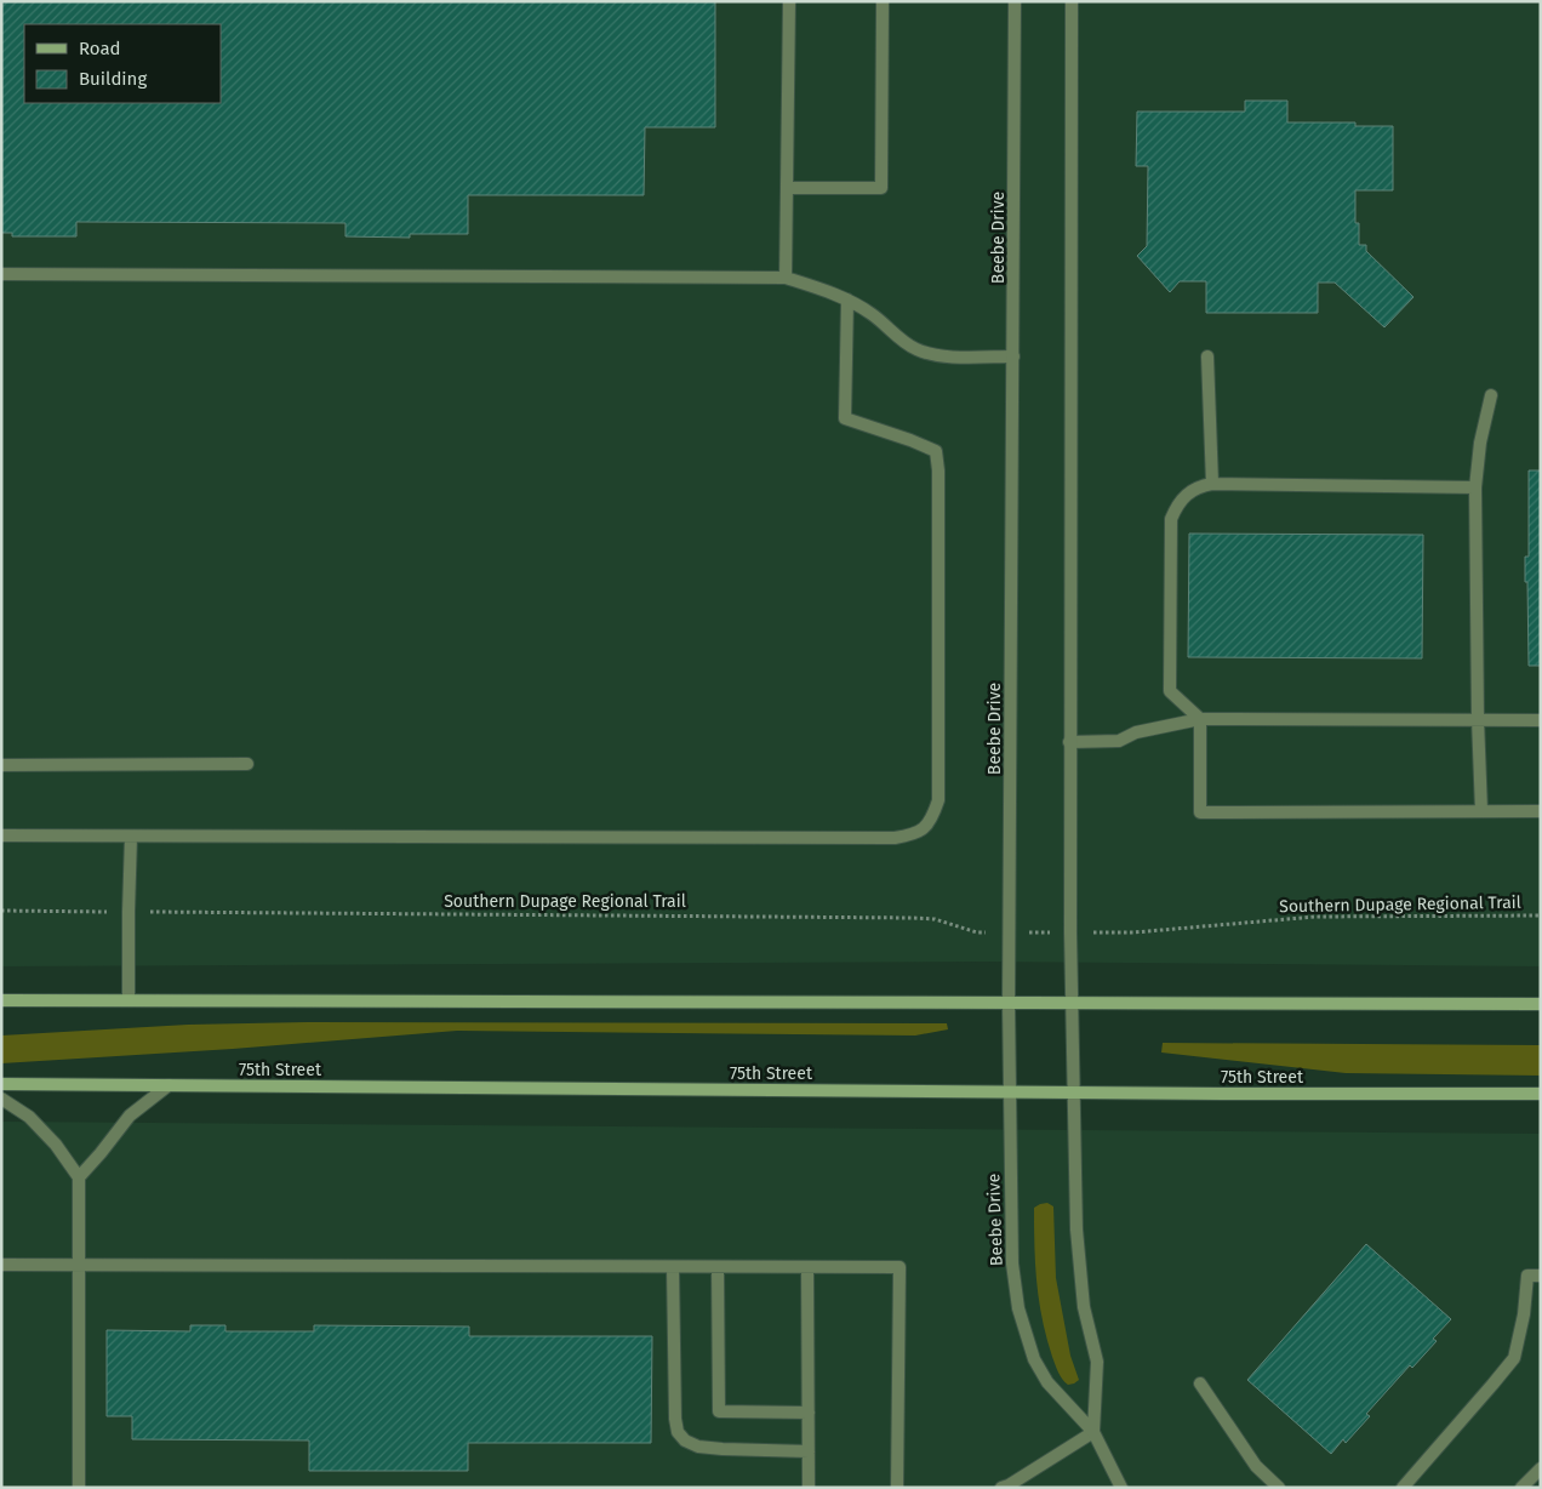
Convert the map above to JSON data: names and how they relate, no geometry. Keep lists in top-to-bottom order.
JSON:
{
  "streets": {
    "main road": ["75th Street"],
    "street": ["Beebe Drive"],
    "path": ["Southern Dupage Regional Trail"]
  },
  "crossings": [
    ["Beebe Drive", "75th Street"]
  ],
  "legend": ["Road", "Building"]
}
